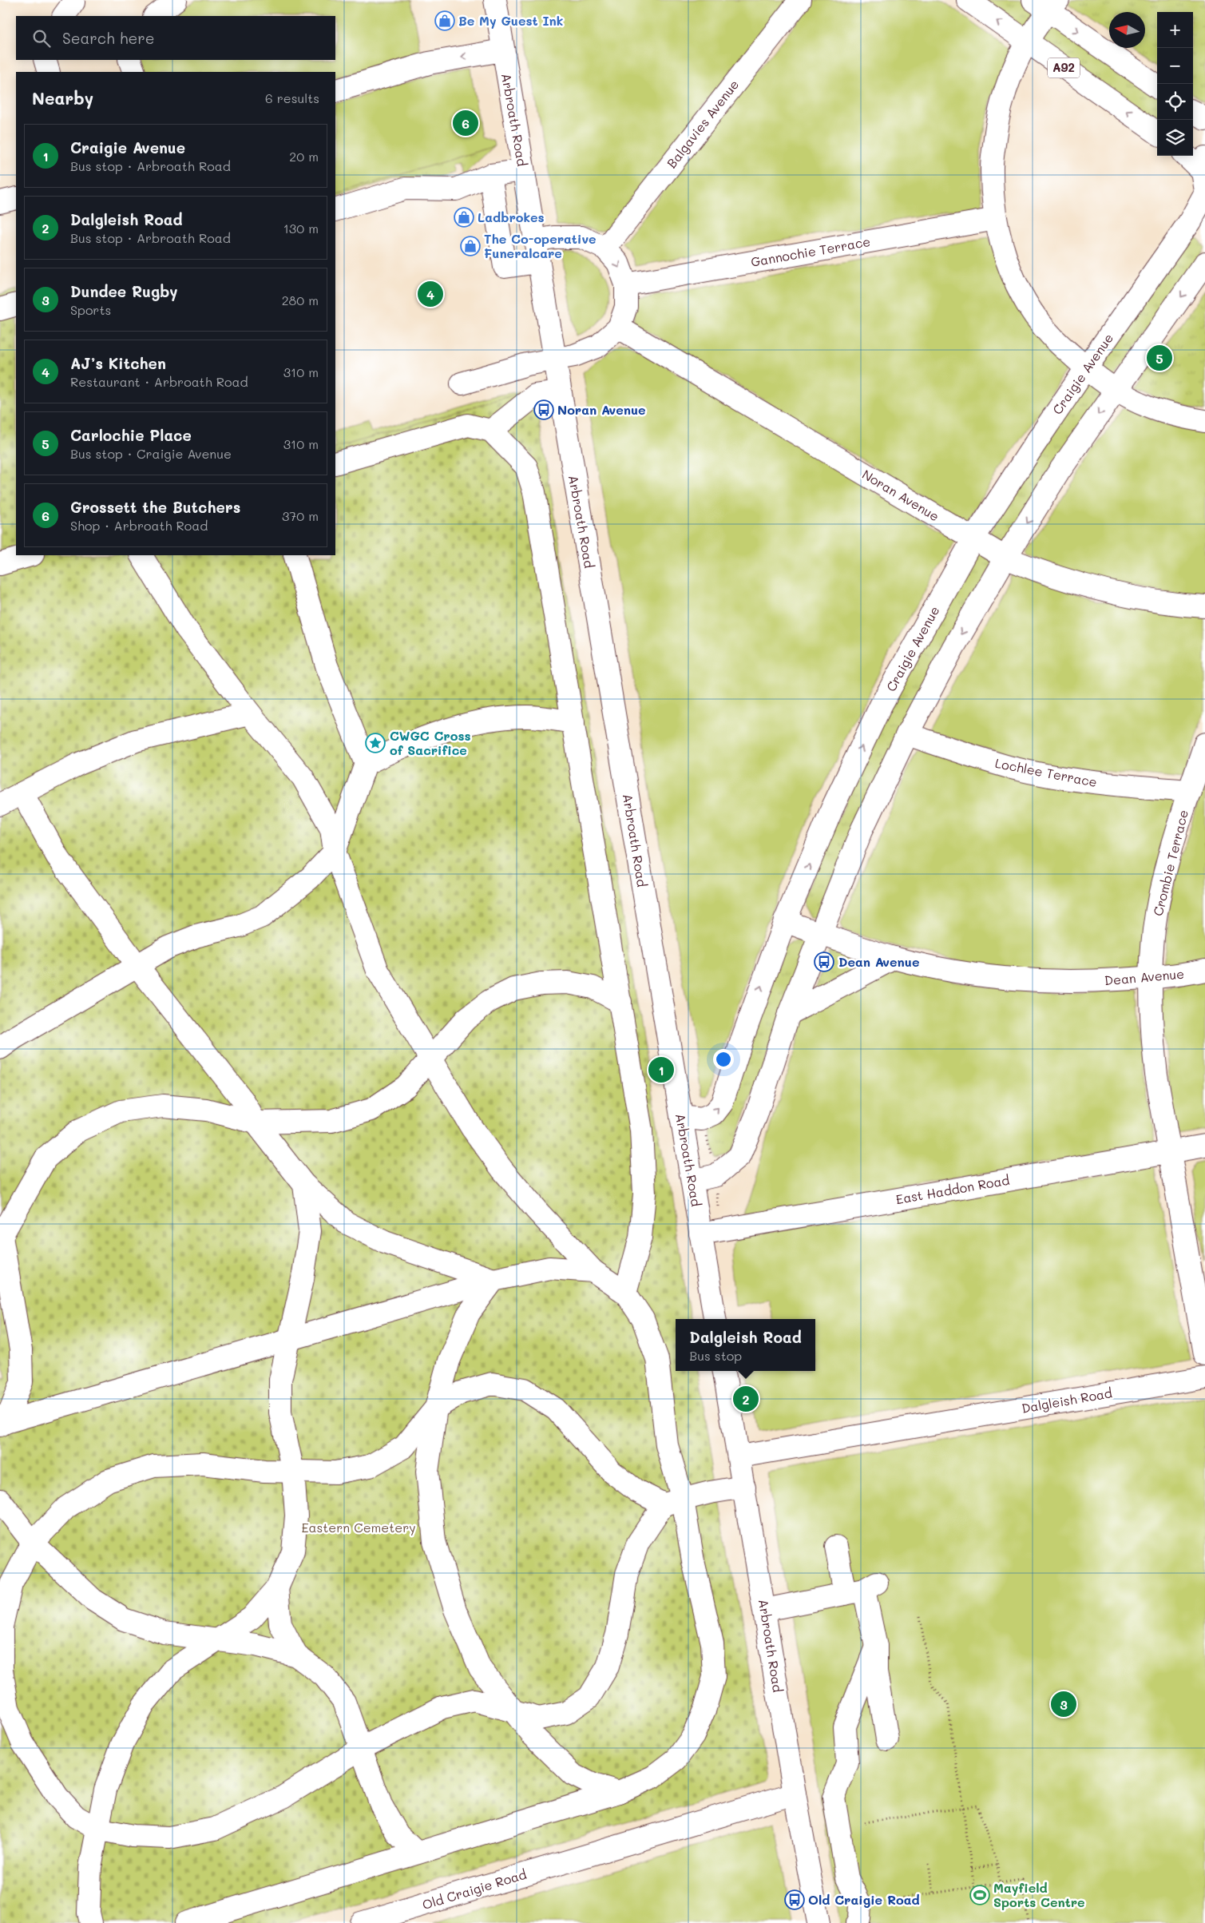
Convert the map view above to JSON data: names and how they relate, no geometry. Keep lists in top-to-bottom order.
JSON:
{
  "streets": {
    "main road": [
      "A92",
      "Arbroath Road",
      "Balgavies Avenue",
      "Gannochie Terrace",
      "Craigie Avenue",
      "Noran Avenue",
      "Lochlee Terrace",
      "Crombie Terrace",
      "Dean Avenue",
      "East Haddon Road",
      "Dalgleish Road",
      "Old Craigie Road"
    ]
  },
  "crossings": [
    ["Arbroath Road", "Craigie Avenue"],
    ["Arbroath Road", "East Haddon Road"],
    ["Arbroath Road", "Dalgleish Road"],
    ["Arbroath Road", "Old Craigie Road"],
    ["Craigie Avenue", "Noran Avenue"],
    ["Craigie Avenue", "Dean Avenue"],
    ["Lochlee Terrace", "Crombie Terrace"],
    ["Crombie Terrace", "Dean Avenue"],
    ["Crombie Terrace", "East Haddon Road"]
  ],
  "parks": ["Eastern Cemetery"],
  "places": {
    "shop": ["Be My Guest Ink", "Ladbrokes", "The Co-operative Funeralcare"],
    "bus stop": ["Noran Avenue", "Dean Avenue", "Old Craigie Road"],
    "place": ["CWGC Cross of Sacrifice"],
    "sports": ["Mayfield Sports Centre"]
  },
  "north": "left",
  "page": {
    "map_buttons": ["+", "−"],
    "search": "Search here",
    "heading": ["Nearby", "6 results"],
    "pins": [
      "6",
      "4",
      "5",
      "1",
      "2",
      "3"
    ],
    "list": [
      {
        "mark": "1",
        "name": "Craigie Avenue",
        "note": "Bus stop · Arbroath Road",
        "value": "20 m"
      },
      {
        "mark": "2",
        "name": "Dalgleish Road",
        "note": "Bus stop · Arbroath Road",
        "value": "130 m"
      },
      {
        "mark": "3",
        "name": "Dundee Rugby",
        "note": "Sports",
        "value": "280 m"
      },
      {
        "mark": "4",
        "name": "AJ’s Kitchen",
        "note": "Restaurant · Arbroath Road",
        "value": "310 m"
      },
      {
        "mark": "5",
        "name": "Carlochie Place",
        "note": "Bus stop · Craigie Avenue",
        "value": "310 m"
      },
      {
        "mark": "6",
        "name": "Grossett the Butchers",
        "note": "Shop · Arbroath Road",
        "value": "370 m"
      }
    ],
    "popup": ["Dalgleish Road", "Bus stop"]
  }
}
